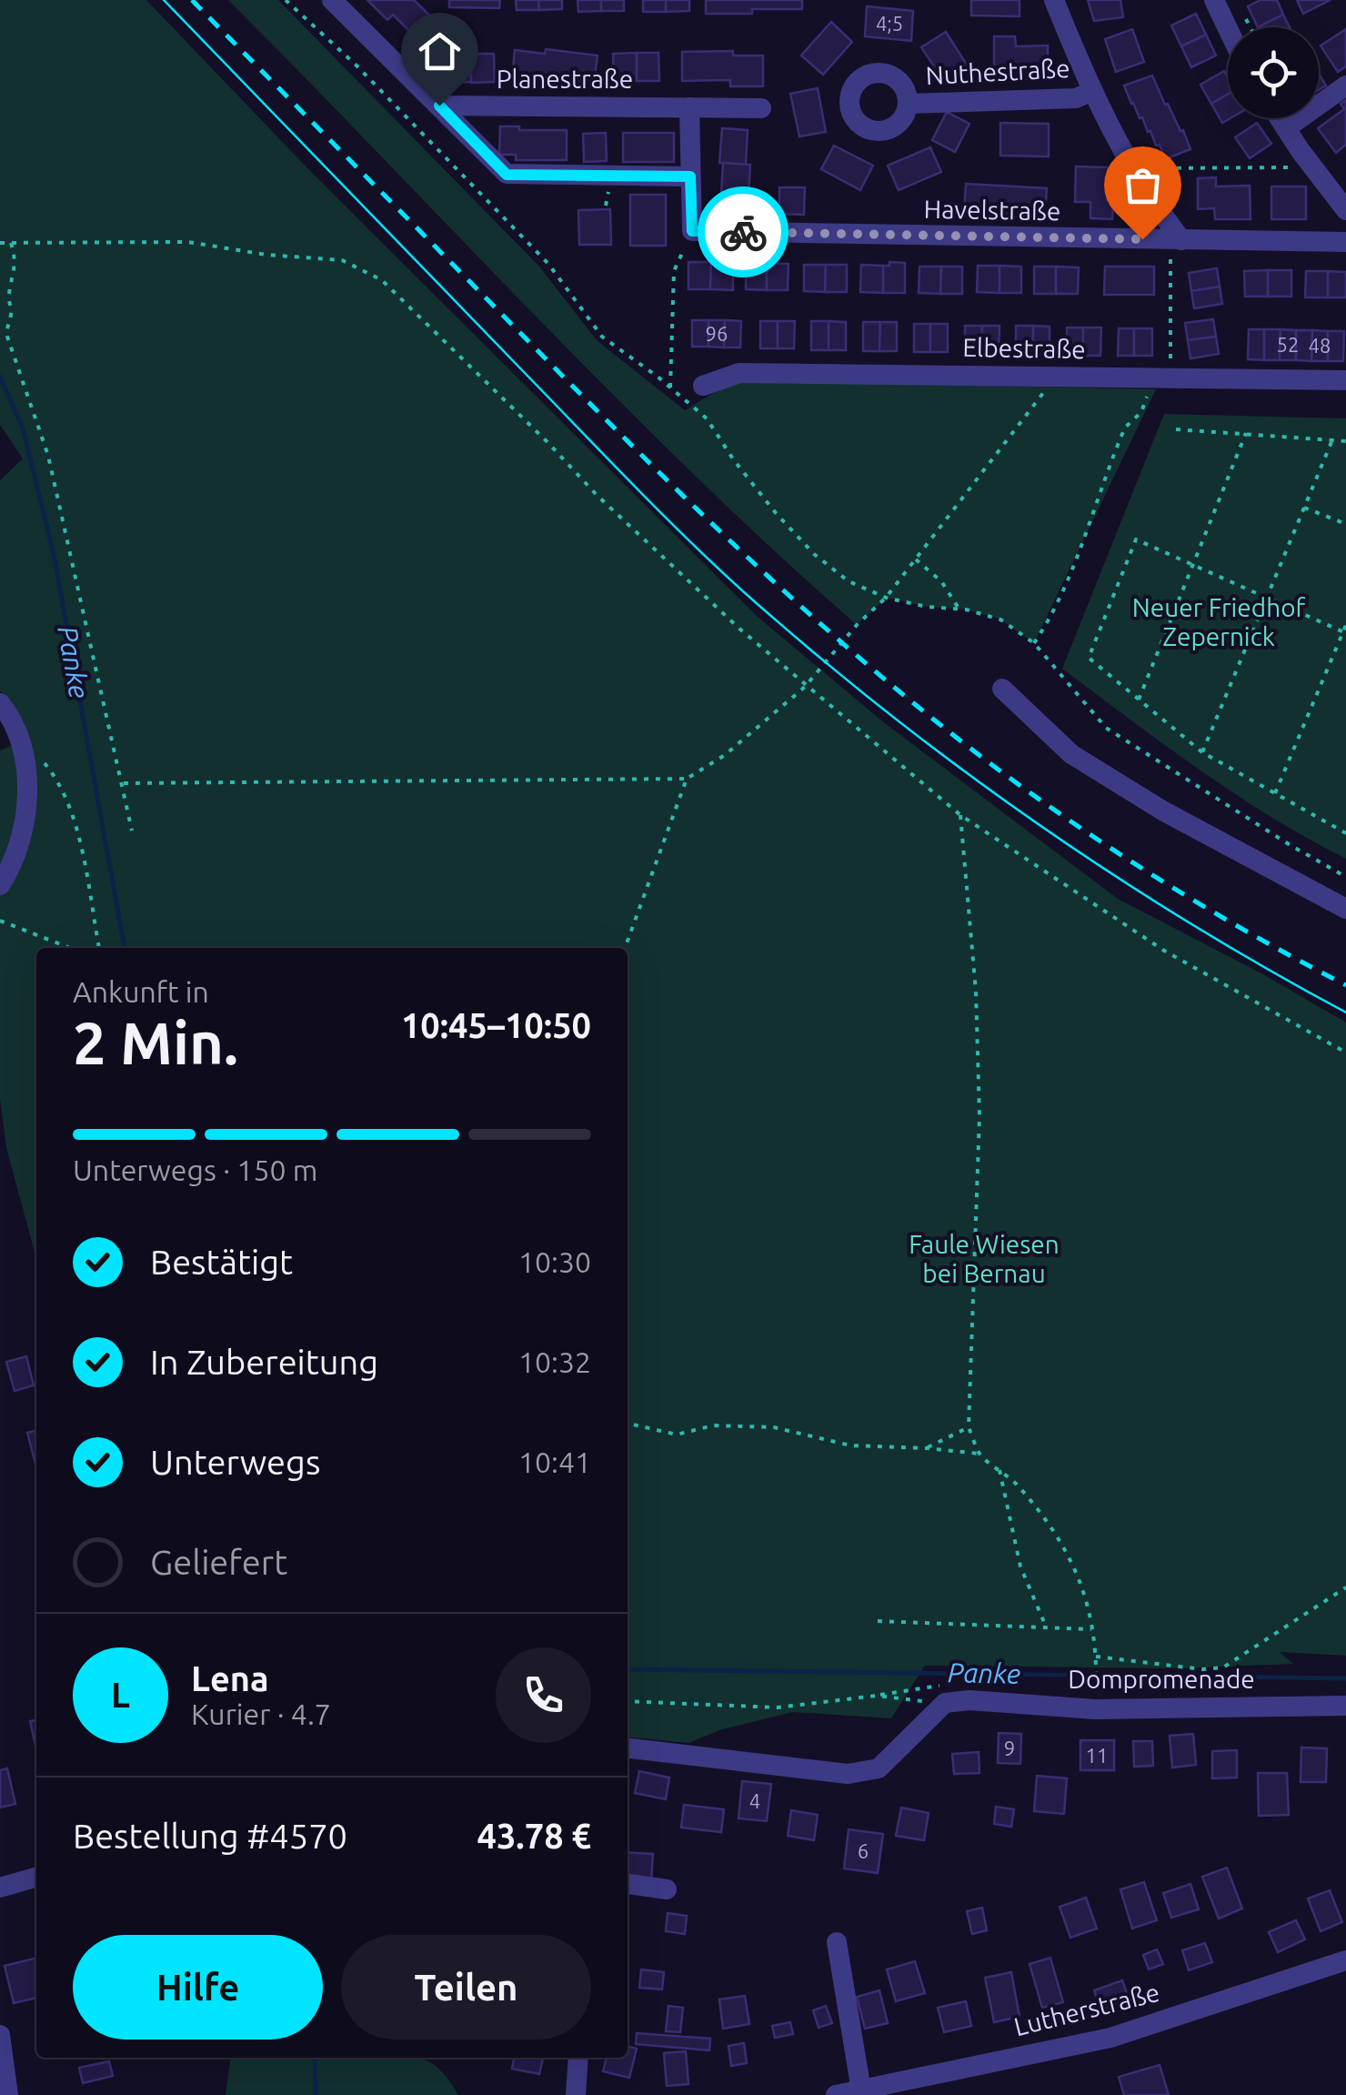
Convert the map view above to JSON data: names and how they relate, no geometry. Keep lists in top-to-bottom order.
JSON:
{
  "streets": {
    "street": [
      "Nuthestraße",
      "Planestraße",
      "Havelstraße",
      "Elbestraße",
      "Dompromenade",
      "Lutherstraße"
    ]
  },
  "water": ["Panke"],
  "parks": ["Neuer Friedhof Zepernick", "Faule Wiesen bei Bernau"],
  "house_numbers": [
    "4;5",
    "96",
    "52",
    "48",
    "9",
    "11",
    "4",
    "6"
  ],
  "page": {
    "heading": ["2 Min.", "Ankunft in", "10:45–10:50"],
    "panel": [
      "Lena",
      "Kurier · 4.7",
      "Bestellung #4570",
      "43.78 €"
    ],
    "bar": "Unterwegs · 150 m",
    "list": [
      ["Bestätigt", "10:30"],
      ["In Zubereitung", "10:32"],
      ["Unterwegs", "10:41"],
      "Geliefert"
    ],
    "round": "L",
    "buttons": ["Hilfe", "Teilen"]
  }
}
